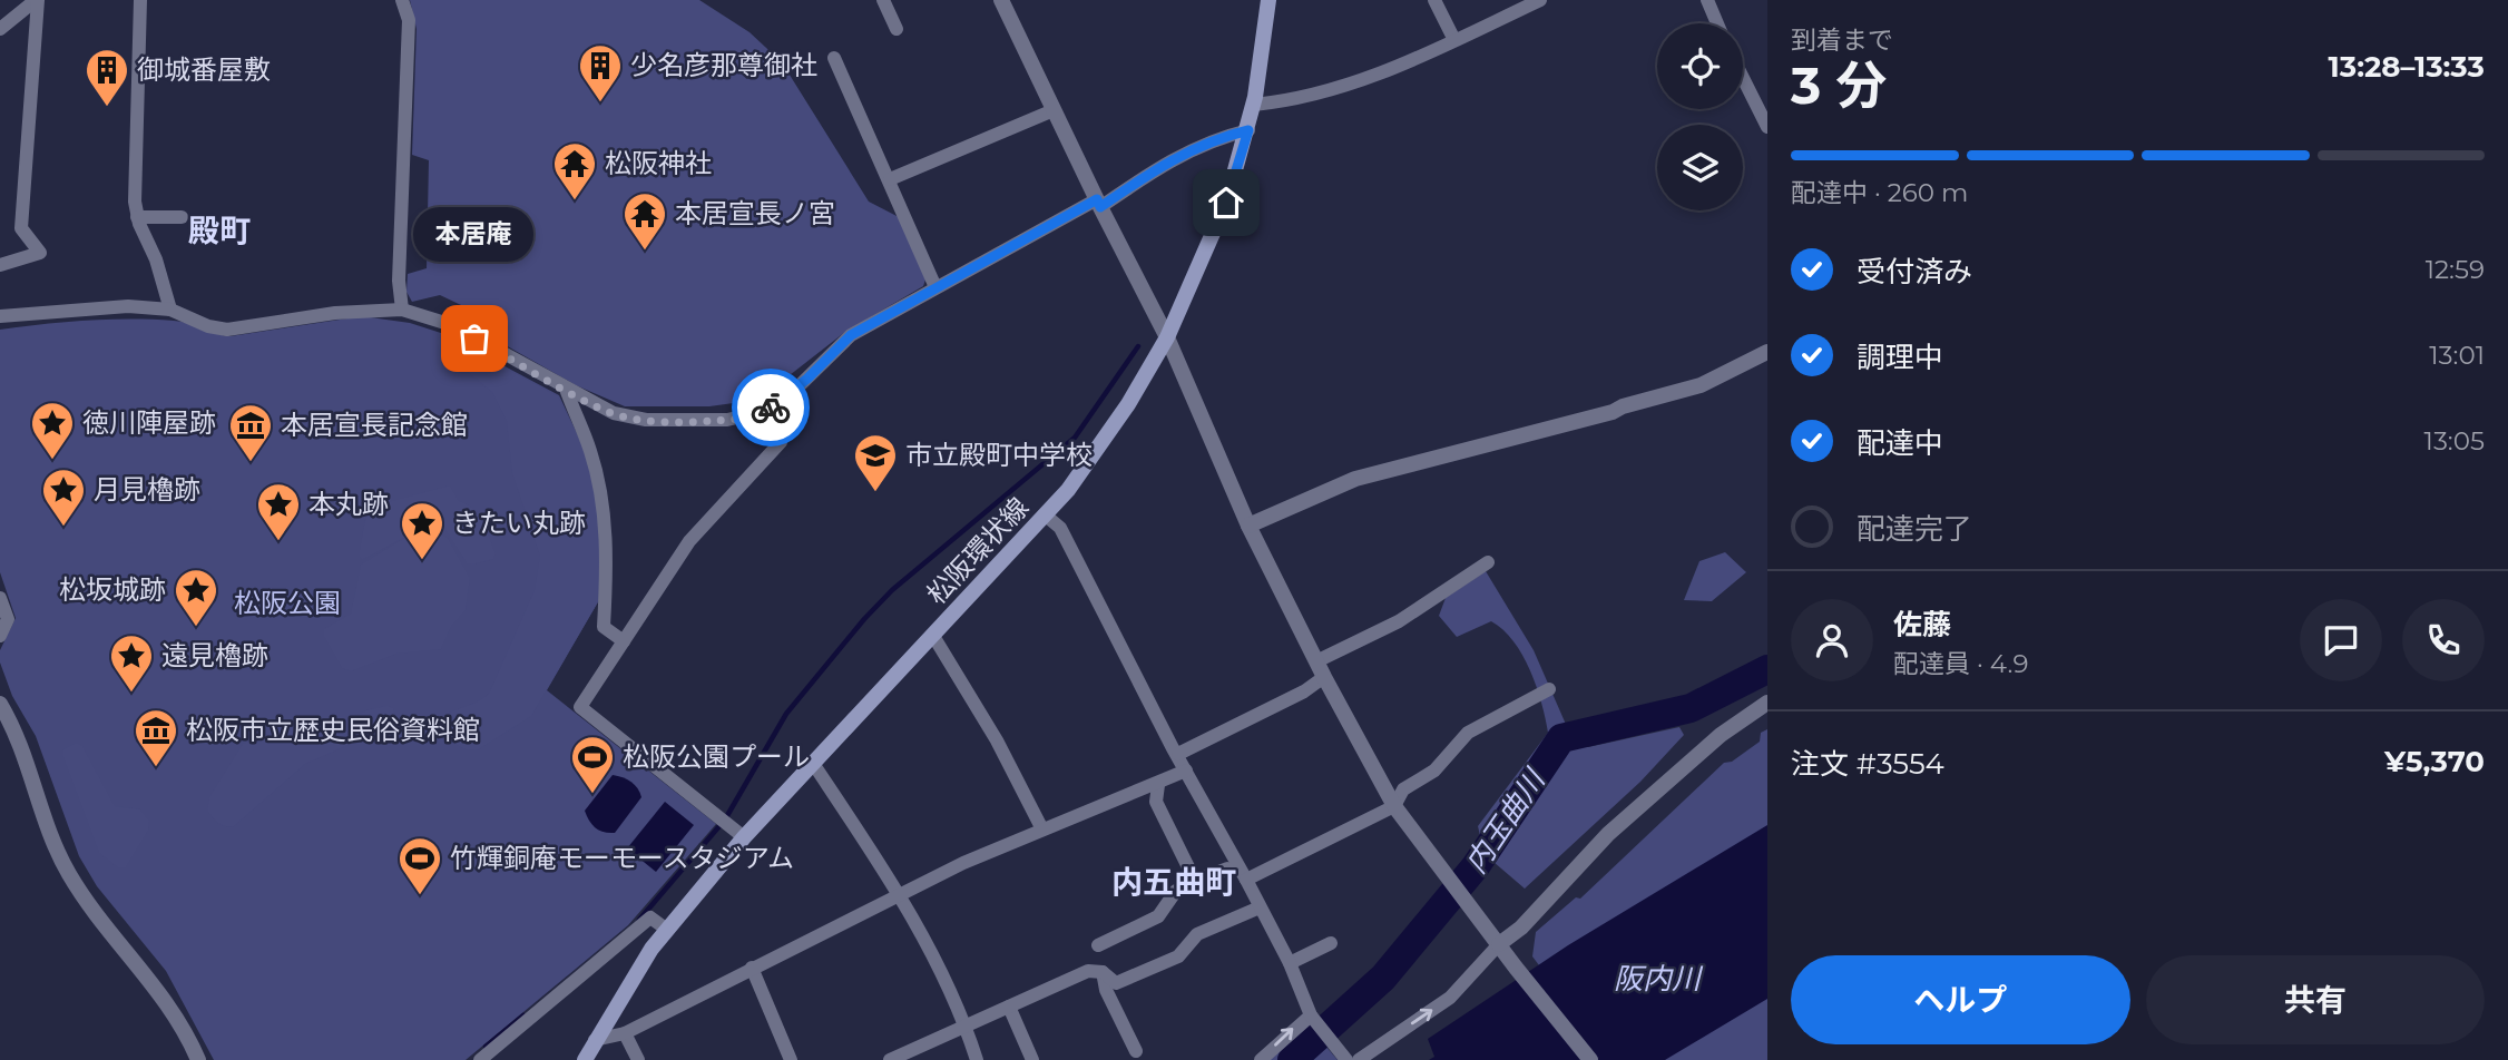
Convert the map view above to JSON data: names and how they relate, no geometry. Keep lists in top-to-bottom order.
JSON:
{
  "streets": {
    "main road": ["松阪環状線"]
  },
  "districts": ["殿町", "内五曲町"],
  "water": ["内玉曲川", "阪内川"],
  "parks": ["松阪公園"],
  "places": {
    "building": ["少名彦那尊御社", "御城番屋敷"],
    "temple": ["松阪神社", "本居宣長ノ宮"],
    "other": ["本居庵"],
    "place": [
      "徳川陣屋跡",
      "月見櫓跡",
      "本丸跡",
      "きたい丸跡",
      "松坂城跡",
      "遠見櫓跡"
    ],
    "museum": ["本居宣長記念館", "松阪市立歴史民俗資料館"],
    "school or university": ["市立殿町中学校"],
    "sports": ["松阪公園プール", "竹輝銅庵モーモースタジアム"]
  },
  "page": {
    "heading": ["3 分", "到着まで", "13:28–13:33"],
    "panel": [
      "佐藤",
      "配達員 · 4.9",
      "注文 #3554",
      "¥5,370"
    ],
    "bar": "配達中 · 260 m",
    "bubble": "本居庵",
    "list": [
      ["受付済み", "12:59"],
      ["調理中", "13:01"],
      ["配達中", "13:05"],
      "配達完了"
    ],
    "buttons": ["ヘルプ", "共有"]
  }
}
